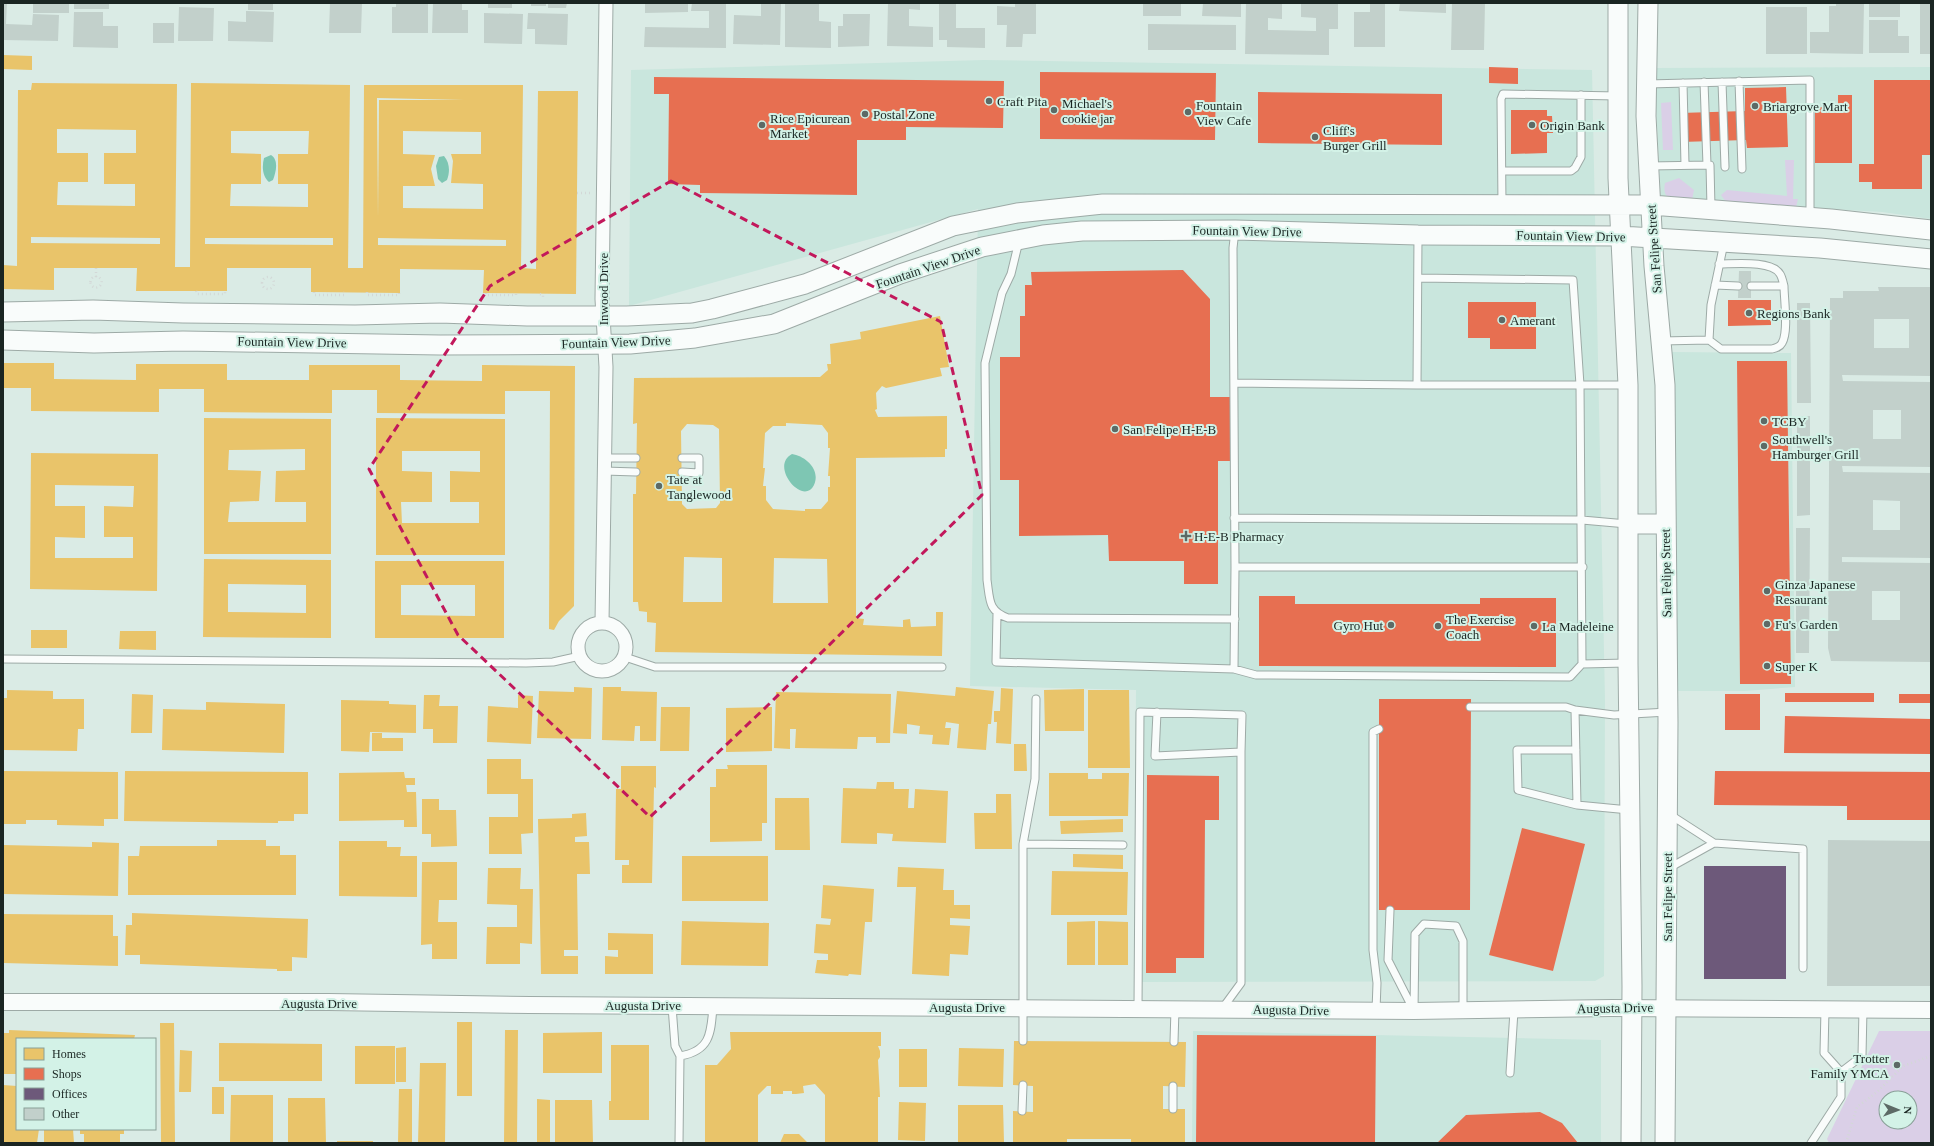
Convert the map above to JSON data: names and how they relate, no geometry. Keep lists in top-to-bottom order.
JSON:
{
  "streets": {
    "main road": ["Fountain View Drive", "San Felipe Street"],
    "street": ["Inwood Drive", "Augusta Drive"]
  },
  "crossings": [
    ["Fountain View Drive", "San Felipe Street"],
    ["Fountain View Drive", "Inwood Drive"],
    ["San Felipe Street", "Augusta Drive"]
  ],
  "places": {
    "other": [
      "Craft Pita",
      "Briargrove Mart",
      "Michael's cookie jar",
      "Fountain View Cafe",
      "Postal Zone",
      "Rice Epicurean Market",
      "Origin Bank",
      "Cliff's Burger Grill",
      "Regions Bank",
      "Amerant",
      "TCBY",
      "San Felipe H-E-B",
      "Southwell's Hamburger Grill",
      "Tate at Tanglewood",
      "Ginza Japanese Resaurant",
      "Fu's Garden",
      "Gyro Hut",
      "The Exercise Coach",
      "La Madeleine",
      "Super K",
      "Trotter Family YMCA"
    ],
    "health": ["H-E-B Pharmacy"]
  },
  "legend": [
    "Homes",
    "Shops",
    "Offices",
    "Other"
  ],
  "north": "right"
}
